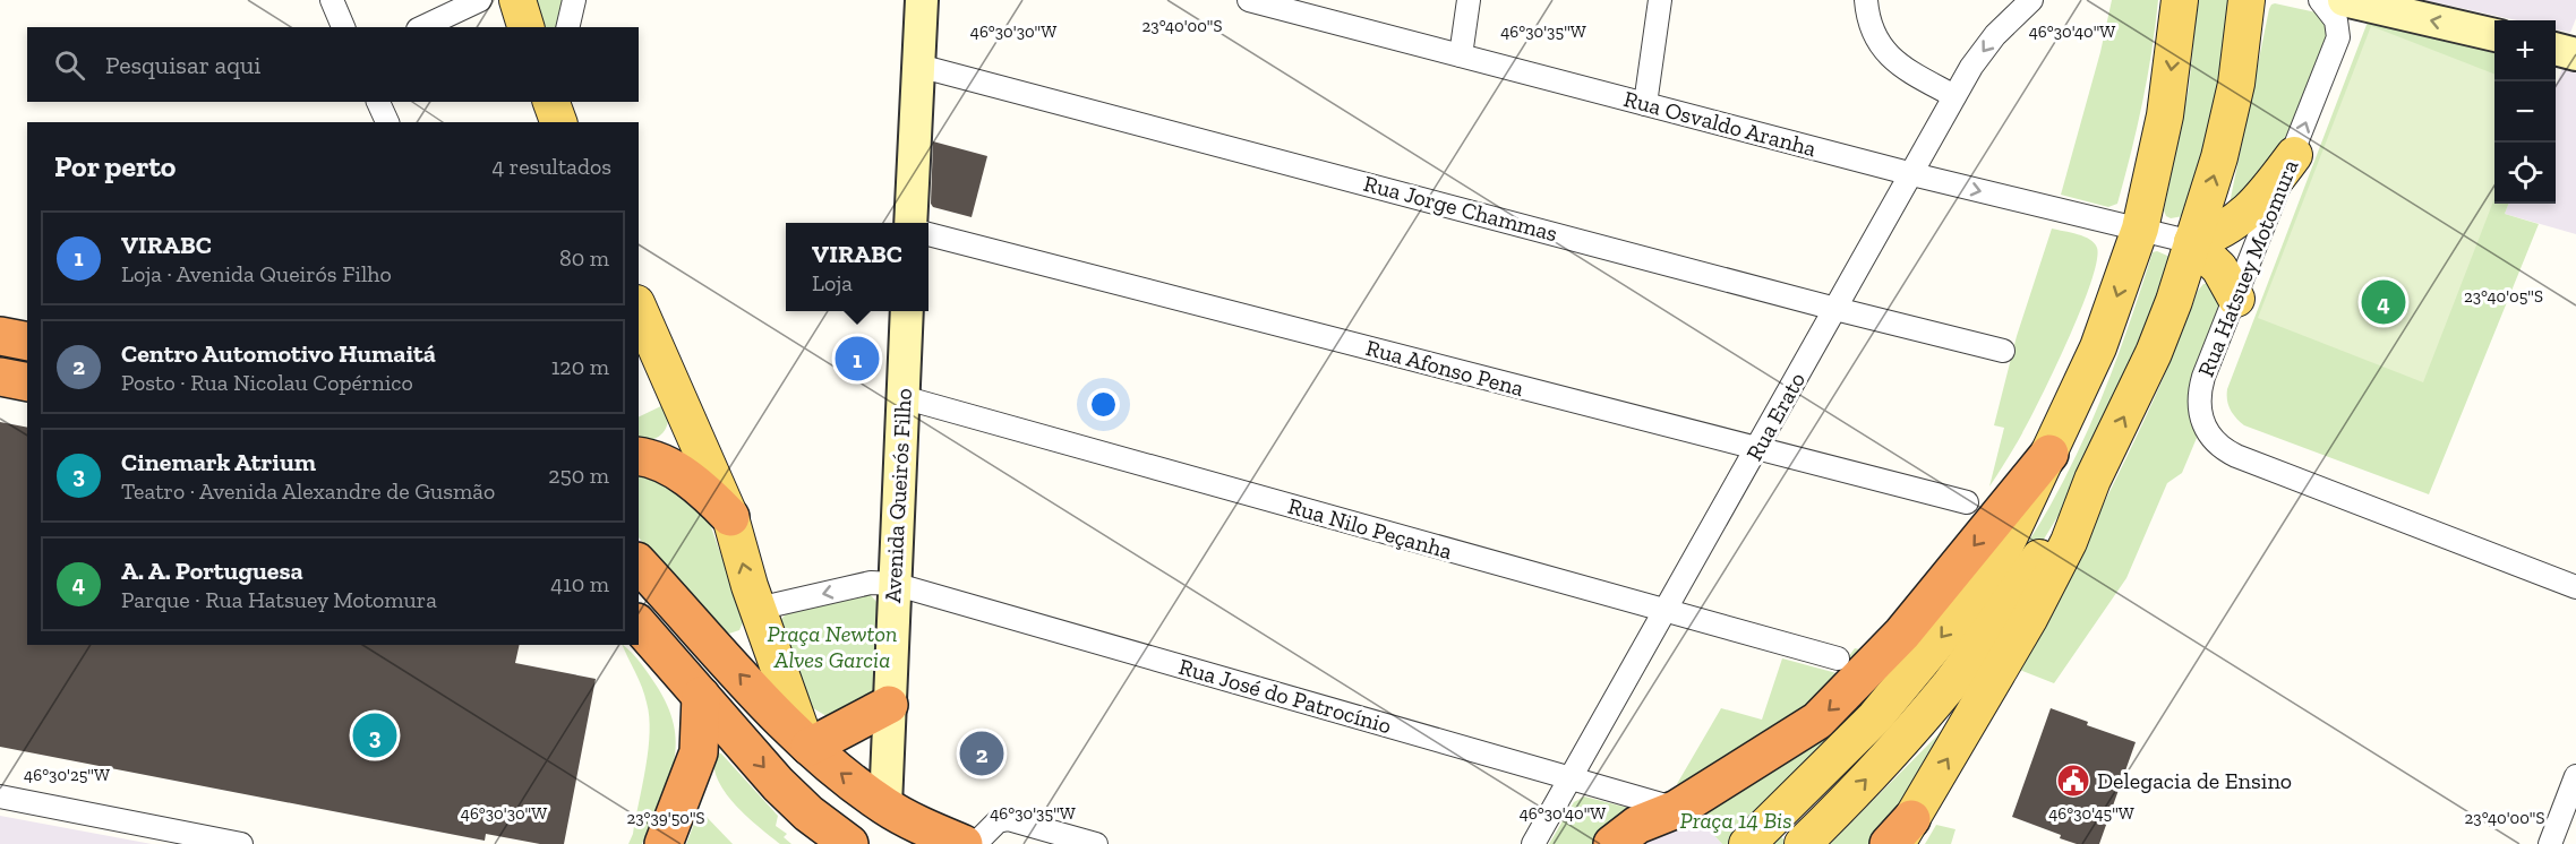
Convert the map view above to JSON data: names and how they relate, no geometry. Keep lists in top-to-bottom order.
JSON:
{
  "streets": {
    "main road": ["Avenida Queirós Filho"],
    "street": [
      "Rua Osvaldo Aranha",
      "Rua Jorge Chammas",
      "Rua Hatsuey Motomura",
      "Rua Afonso Pena",
      "Rua Erato",
      "Rua Nilo Peçanha",
      "Rua José do Patrocínio"
    ]
  },
  "crossings": [
    ["Rua Osvaldo Aranha", "Rua Erato"],
    ["Rua Jorge Chammas", "Rua Erato"],
    ["Rua Afonso Pena", "Rua Erato"],
    ["Rua Erato", "Rua Nilo Peçanha"],
    ["Rua Erato", "Rua José do Patrocínio"],
    ["Avenida Queirós Filho", "Rua Nilo Peçanha"],
    ["Avenida Queirós Filho", "Rua José do Patrocínio"]
  ],
  "parks": ["Praça Newton Alves Garcia", "Praça 14 Bis"],
  "places": {
    "public building": ["Delegacia de Ensino"]
  },
  "page": {
    "map_buttons": ["+", "−"],
    "search": "Pesquisar aqui",
    "heading": ["Por perto", "4 resultados"],
    "list": [
      {
        "mark": "1",
        "name": "VIRABC",
        "note": "Loja · Avenida Queirós Filho",
        "value": "80 m"
      },
      {
        "mark": "2",
        "name": "Centro Automotivo Humaitá",
        "note": "Posto · Rua Nicolau Copérnico",
        "value": "120 m"
      },
      {
        "mark": "3",
        "name": "Cinemark Atrium",
        "note": "Teatro · Avenida Alexandre de Gusmão",
        "value": "250 m"
      },
      {
        "mark": "4",
        "name": "A. A. Portuguesa",
        "note": "Parque · Rua Hatsuey Motomura",
        "value": "410 m"
      }
    ],
    "popup": ["VIRABC", "Loja"],
    "pins": [
      "4",
      "1",
      "3",
      "2"
    ]
  },
  "coordinates": [
    "23°40'00\"S",
    "46°30'30\"W",
    "46°30'35\"W",
    "46°30'40\"W",
    "23°40'05\"S",
    "46°30'25\"W",
    "46°30'45\"W",
    "23°39'50\"S"
  ]
}
